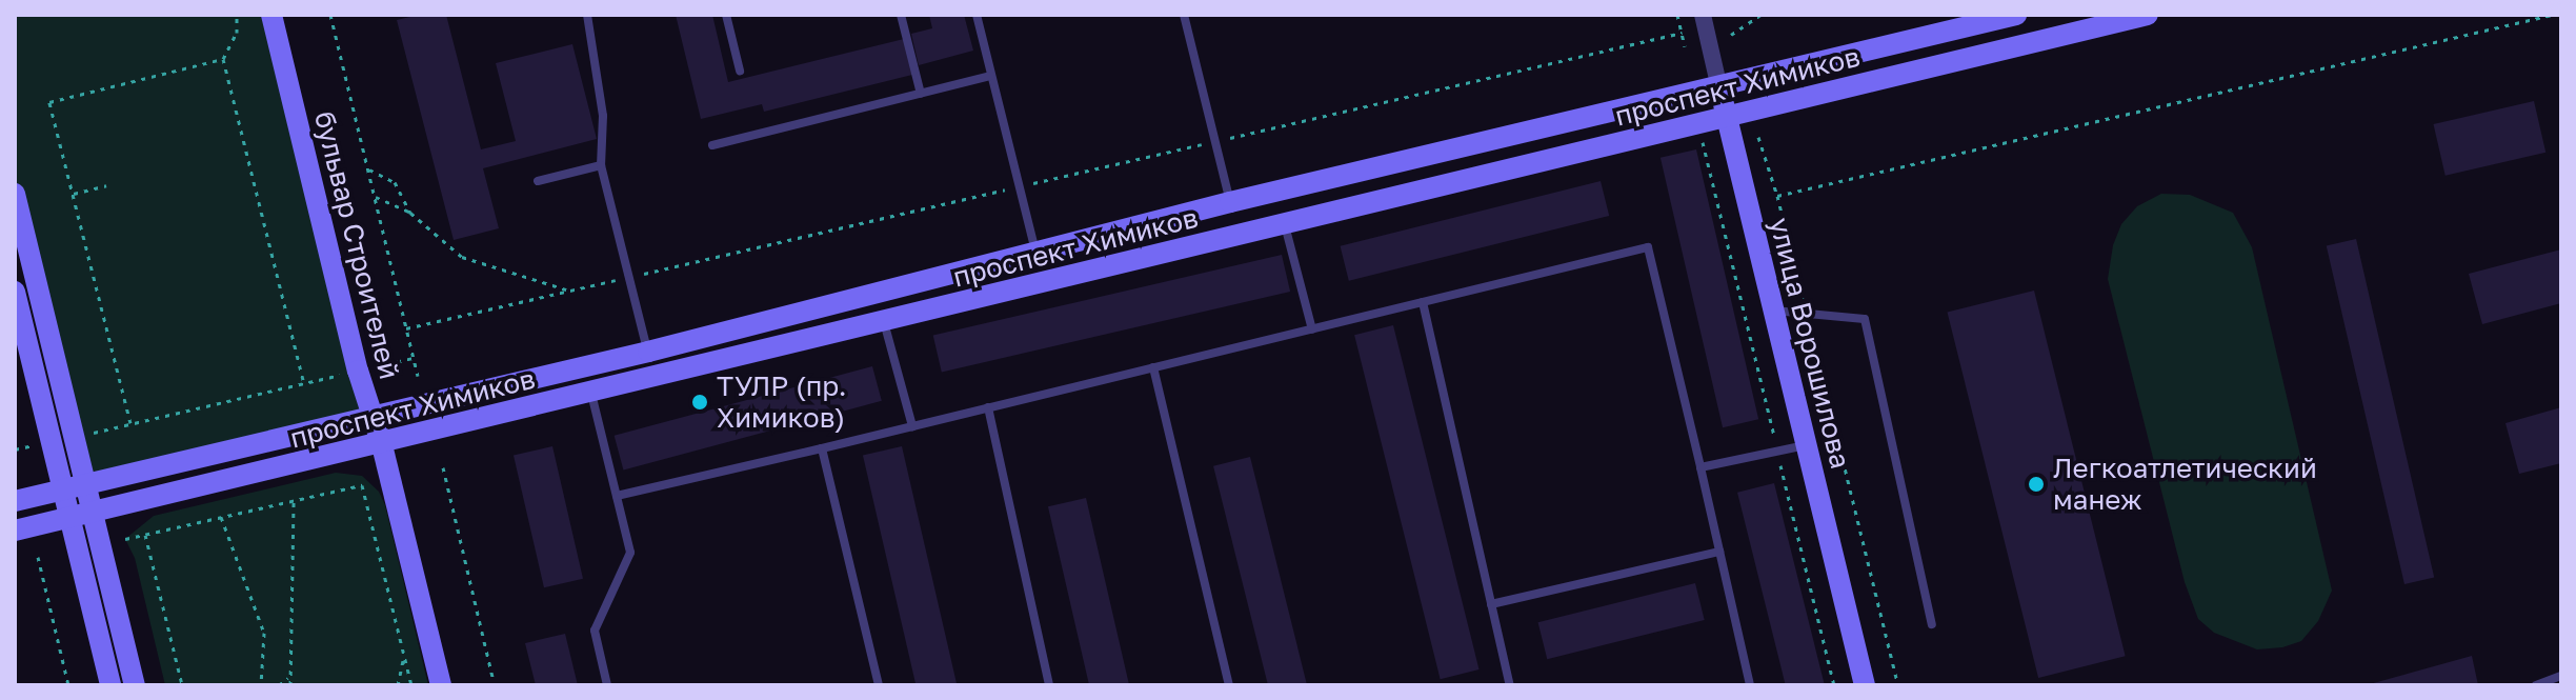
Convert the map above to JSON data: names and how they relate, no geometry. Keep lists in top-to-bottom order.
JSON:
{
  "streets": {
    "main road": ["проспект Химиков", "бульвар Строителей", "улица Ворошилова"]
  },
  "crossings": [
    ["проспект Химиков", "бульвар Строителей"],
    ["проспект Химиков", "улица Ворошилова"]
  ],
  "places": ["ТУЛР (пр. Химиков)", "Легкоатлетический манеж"]
}
